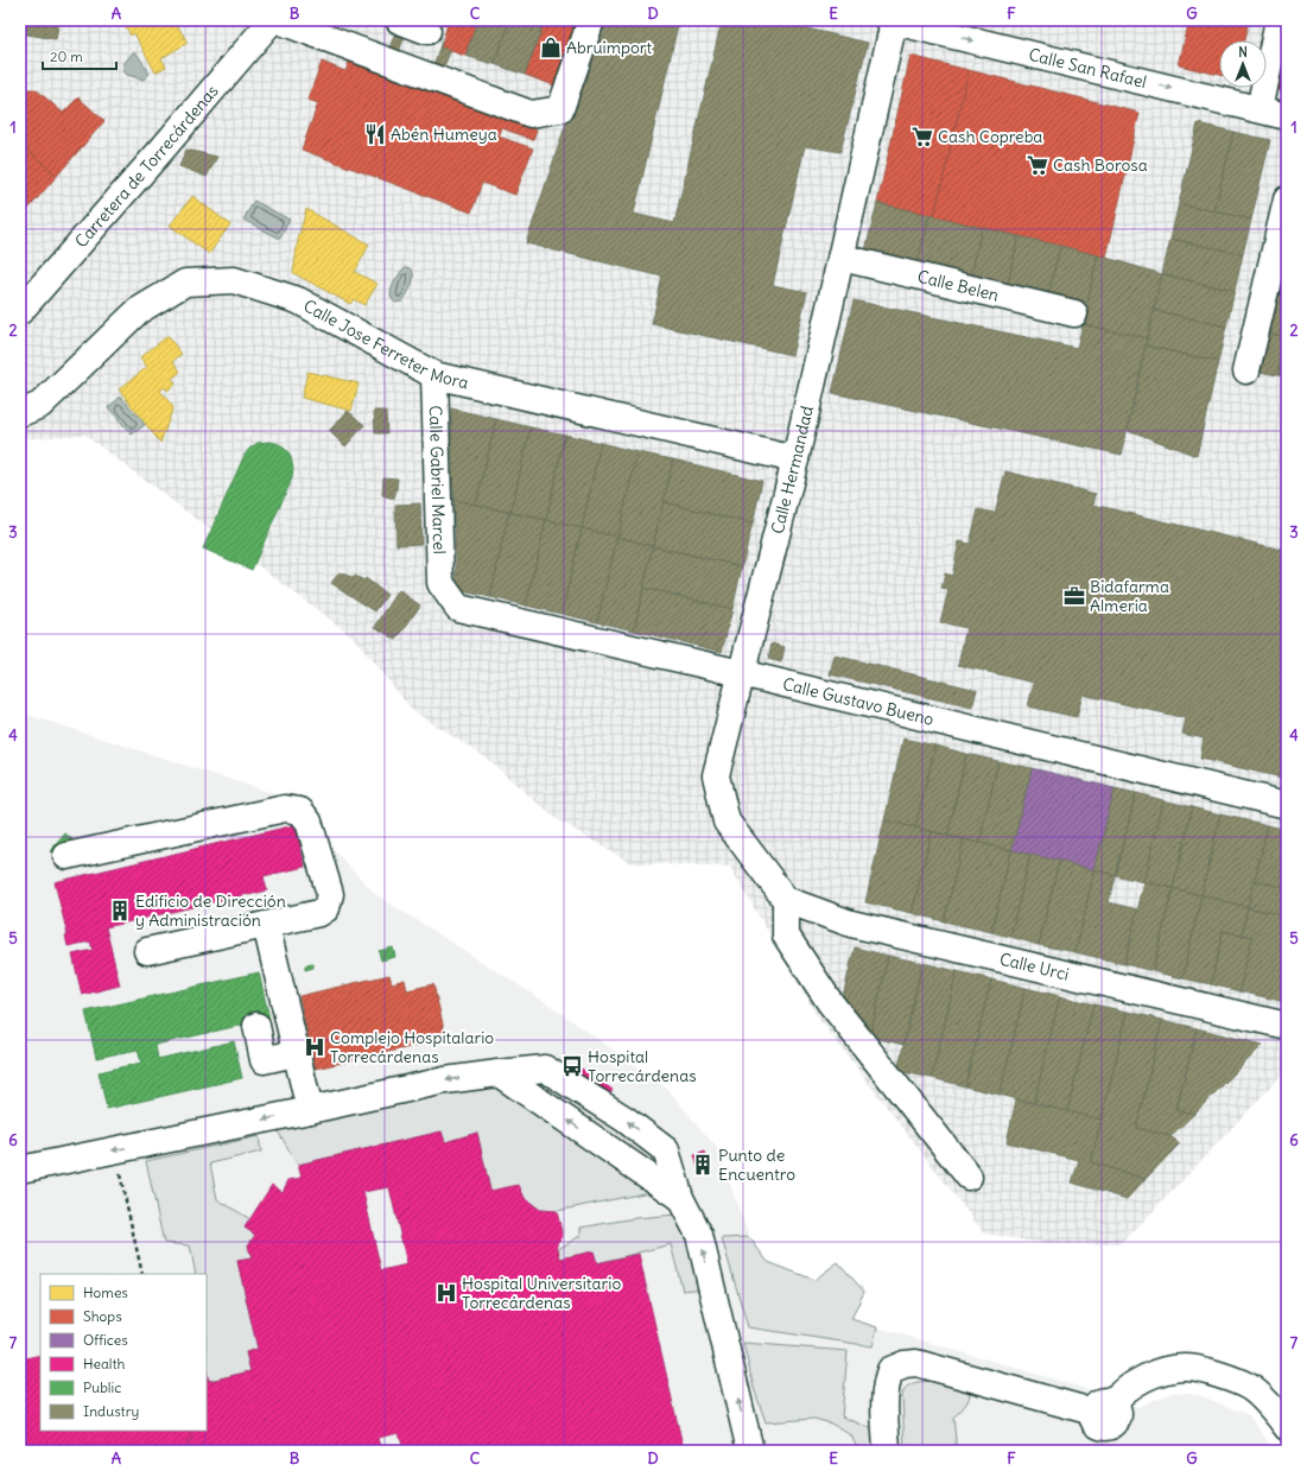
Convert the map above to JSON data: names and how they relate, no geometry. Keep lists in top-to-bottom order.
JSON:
{
  "streets": {
    "street": [
      "Calle San Rafael",
      "Carretera de Torrecárdenas",
      "Calle Belen",
      "Calle Jose Ferreter Mora",
      "Calle Hermandad",
      "Calle Gabriel Marcel",
      "Calle Gustavo Bueno",
      "Calle Urci"
    ]
  },
  "crossings": [
    ["Calle San Rafael", "Calle Hermandad"],
    ["Calle Belen", "Calle Hermandad"],
    ["Calle Jose Ferreter Mora", "Calle Hermandad"],
    ["Calle Jose Ferreter Mora", "Calle Gabriel Marcel"],
    ["Calle Hermandad", "Calle Gustavo Bueno"],
    ["Calle Hermandad", "Calle Urci"],
    ["Calle Gabriel Marcel", "Calle Gustavo Bueno"]
  ],
  "one_way": ["Calle San Rafael"],
  "places": {
    "shop": ["Abruimport"],
    "restaurant": ["Abén Humeya"],
    "supermarket": ["Cash Copreba", "Cash Borosa"],
    "office": ["Bidafarma Almería"],
    "building": ["Edificio de Dirección y Administración", "Punto de Encuentro"],
    "hospital": ["Complejo Hospitalario Torrecárdenas", "Hospital Universitario Torrecárdenas"],
    "bus stop": ["Hospital Torrecárdenas"]
  },
  "legend": [
    "Homes",
    "Shops",
    "Offices",
    "Health",
    "Public",
    "Industry"
  ],
  "scale_bar": "20 m",
  "north": "top",
  "grid": {
    "columns": [
      "A",
      "B",
      "C",
      "D",
      "E",
      "F",
      "G"
    ],
    "rows": [
      "1",
      "2",
      "3",
      "4",
      "5",
      "6",
      "7"
    ]
  }
}
